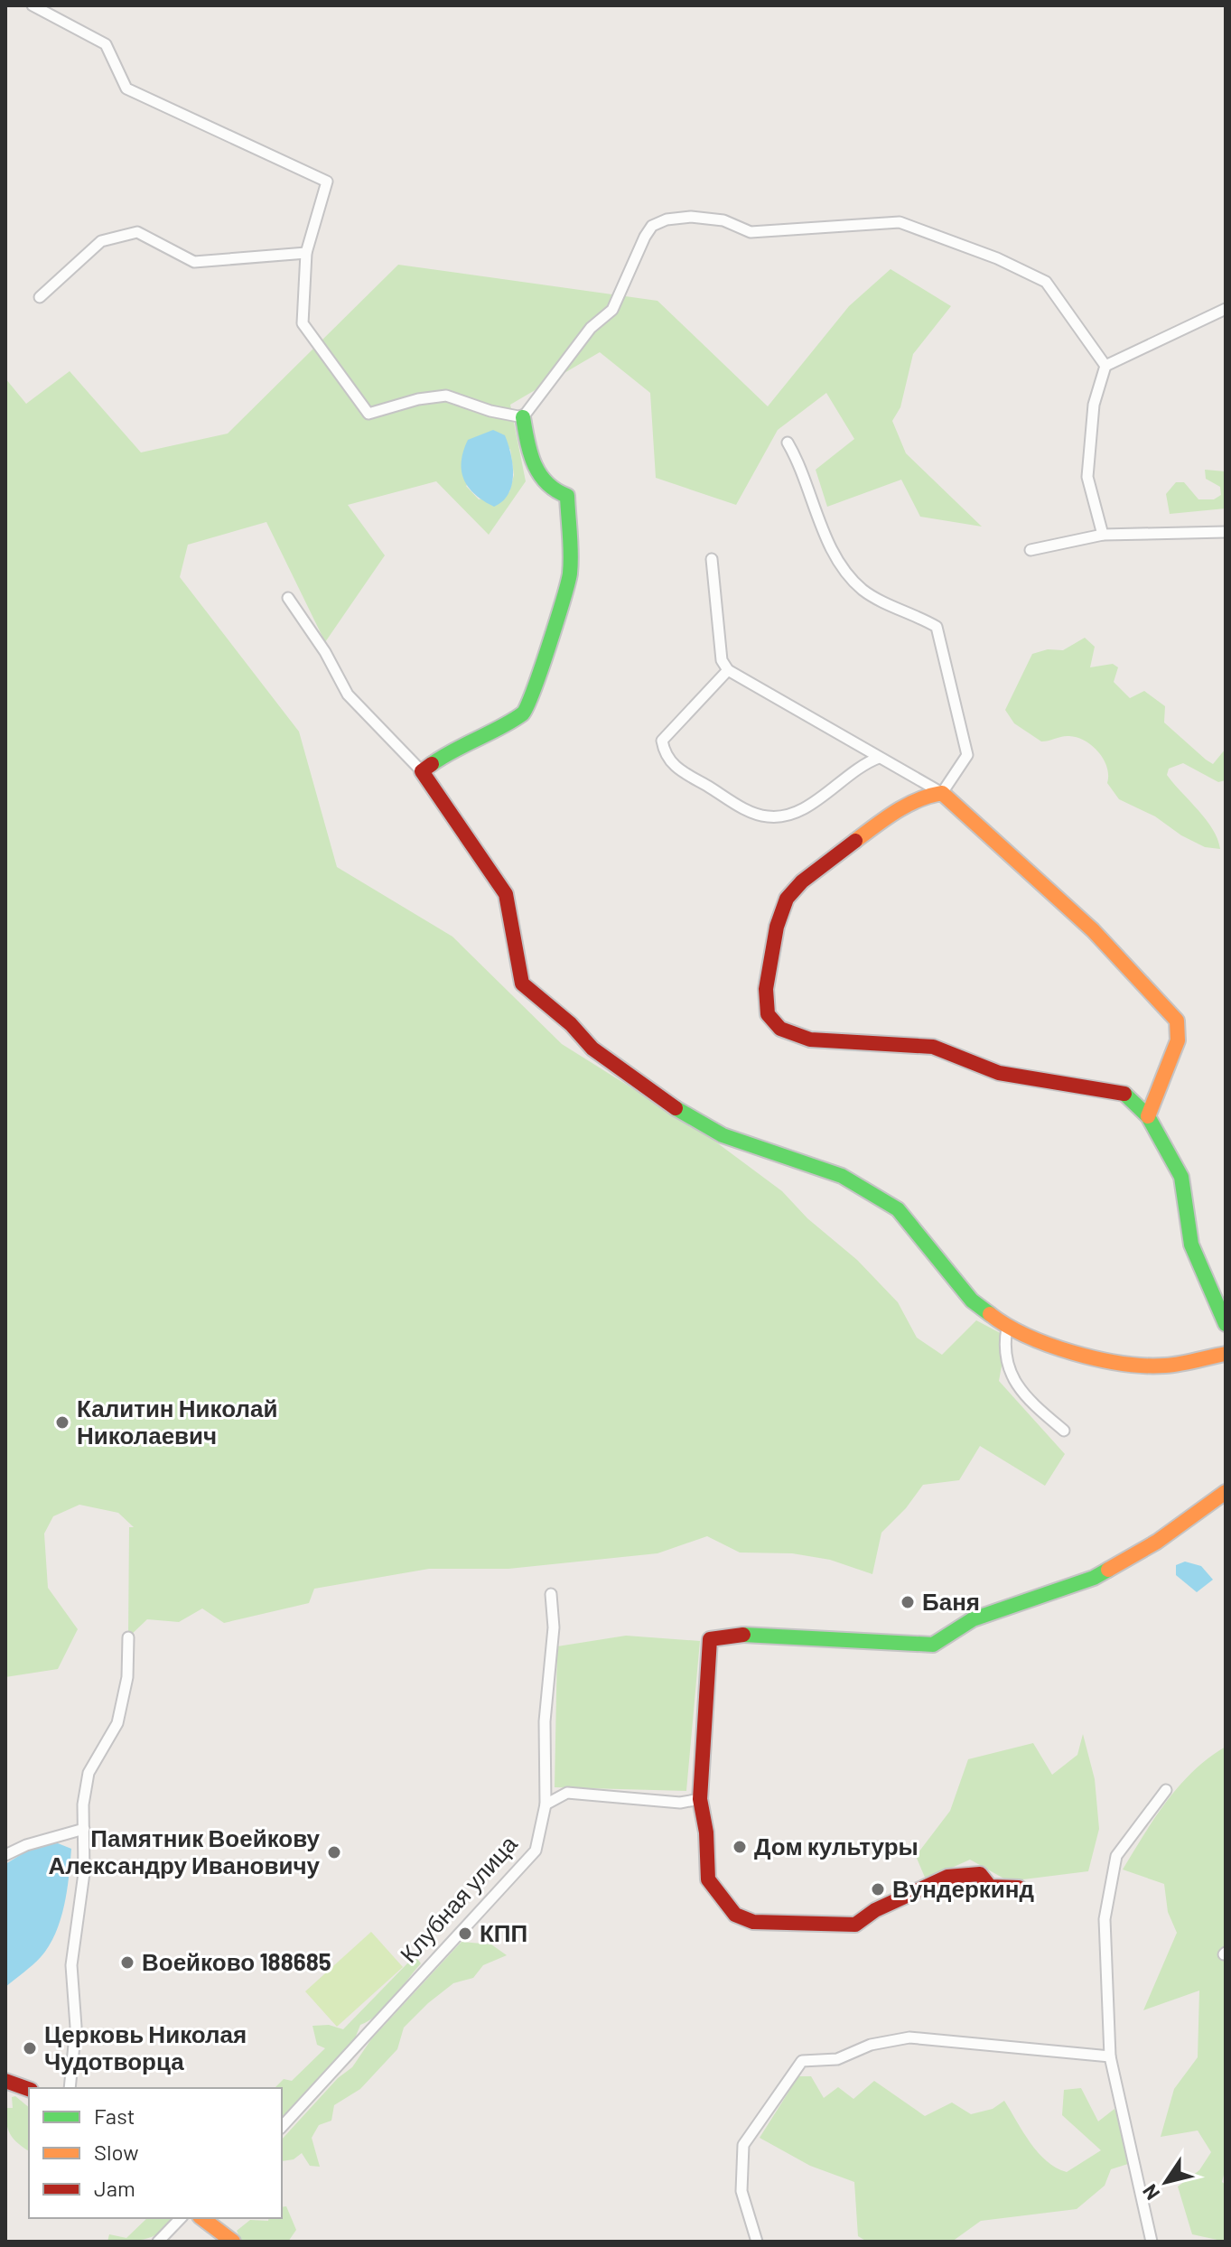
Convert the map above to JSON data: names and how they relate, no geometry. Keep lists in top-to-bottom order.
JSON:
{
  "streets": {
    "street": ["Клубная улица"]
  },
  "places": [
    "Калитин Николай Николаевич",
    "Баня",
    "Дом культуры",
    "Памятник Воейкову Александру Ивановичу",
    "Вундеркинд",
    "КПП",
    "Воейково 188685",
    "Церковь Николая Чудотворца"
  ],
  "legend": ["Fast", "Slow", "Jam"],
  "north": "bottom left"
}
